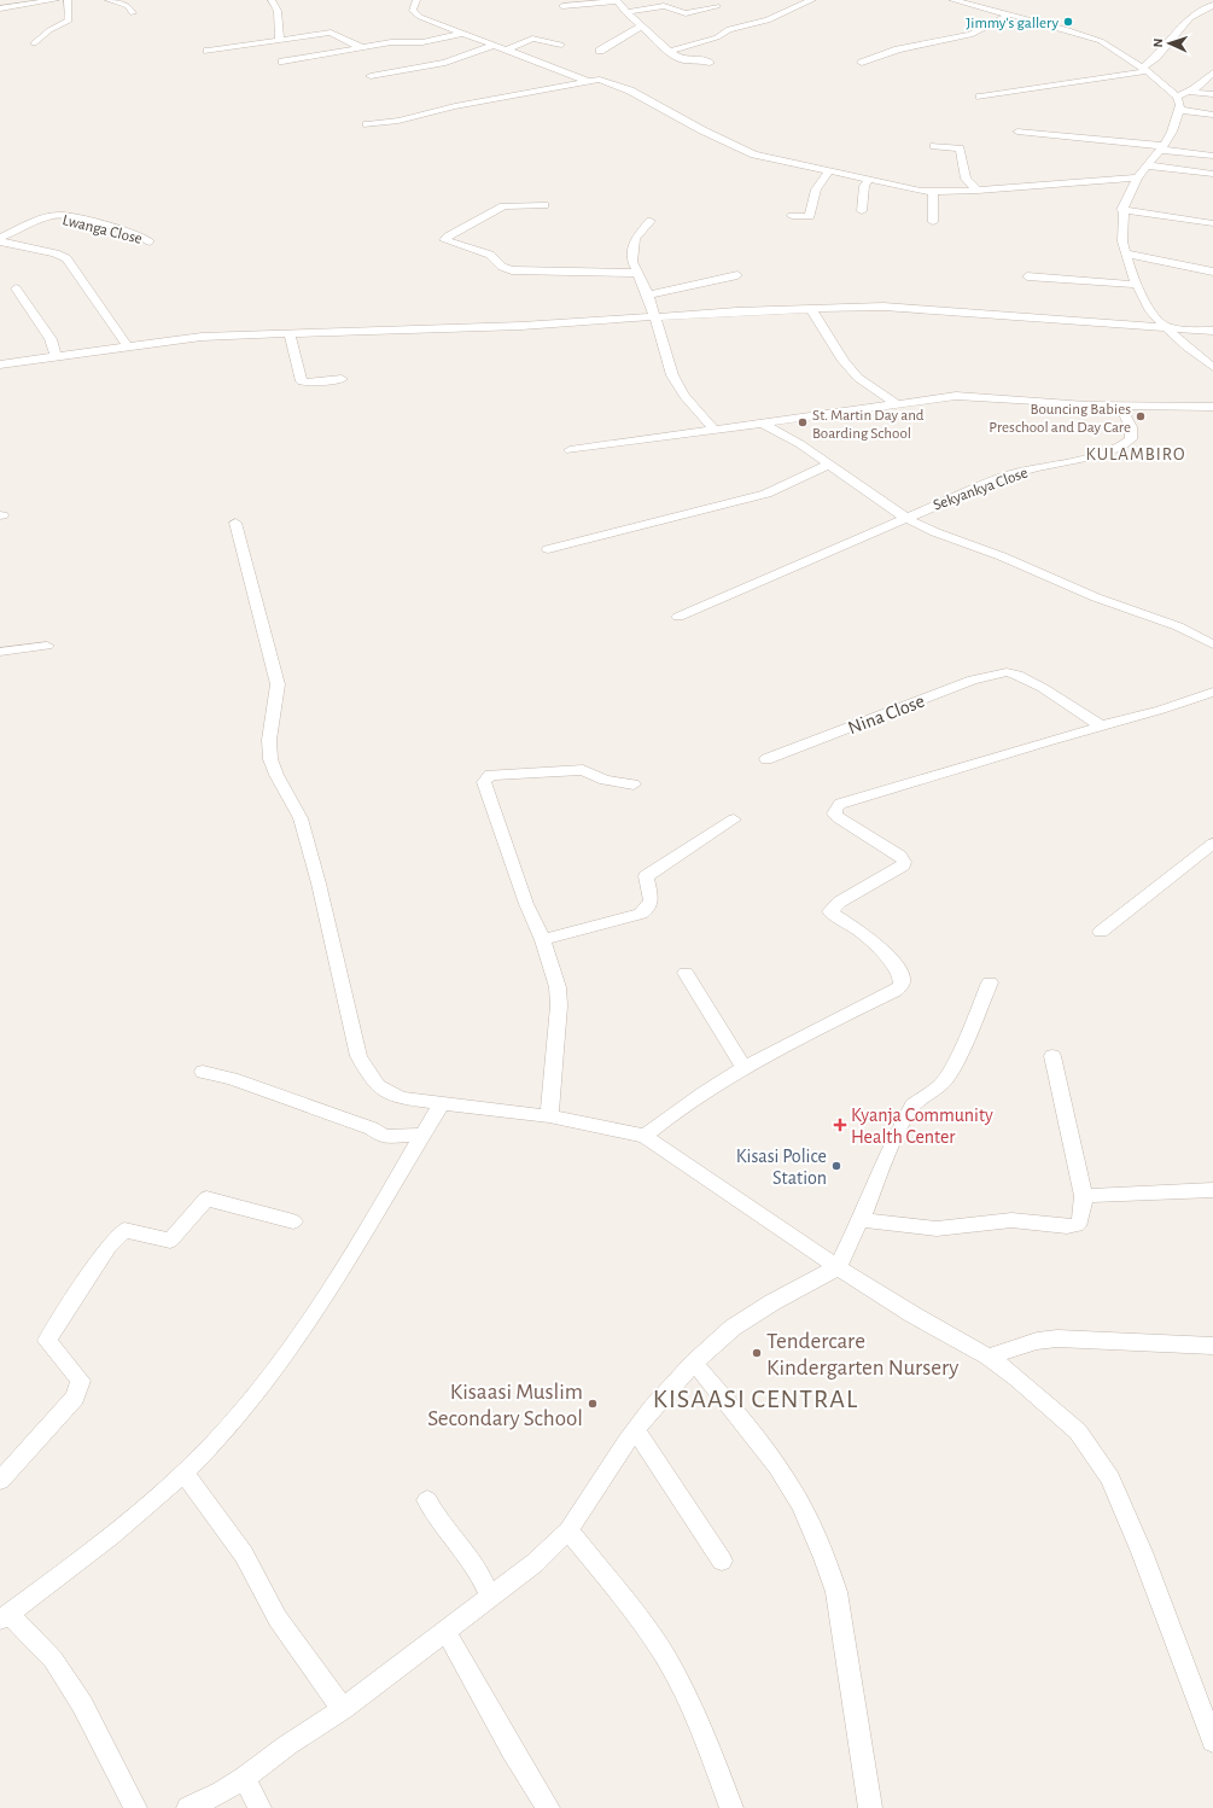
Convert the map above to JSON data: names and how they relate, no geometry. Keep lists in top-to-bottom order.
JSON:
{
  "streets": {
    "street": ["Lwanga Close", "Sekyankya Close", "Nina Close"]
  },
  "districts": ["KULAMBIRO", "KISAASI CENTRAL"],
  "places": {
    "other": [
      "Jimmy's gallery",
      "Bouncing Babies Preschool and Day Care",
      "St. Martin Day and Boarding School",
      "Kisasi Police Station",
      "Tendercare Kindergarten Nursery",
      "Kisaasi Muslim Secondary School"
    ],
    "health": ["Kyanja Community Health Center"]
  },
  "north": "left"
}
